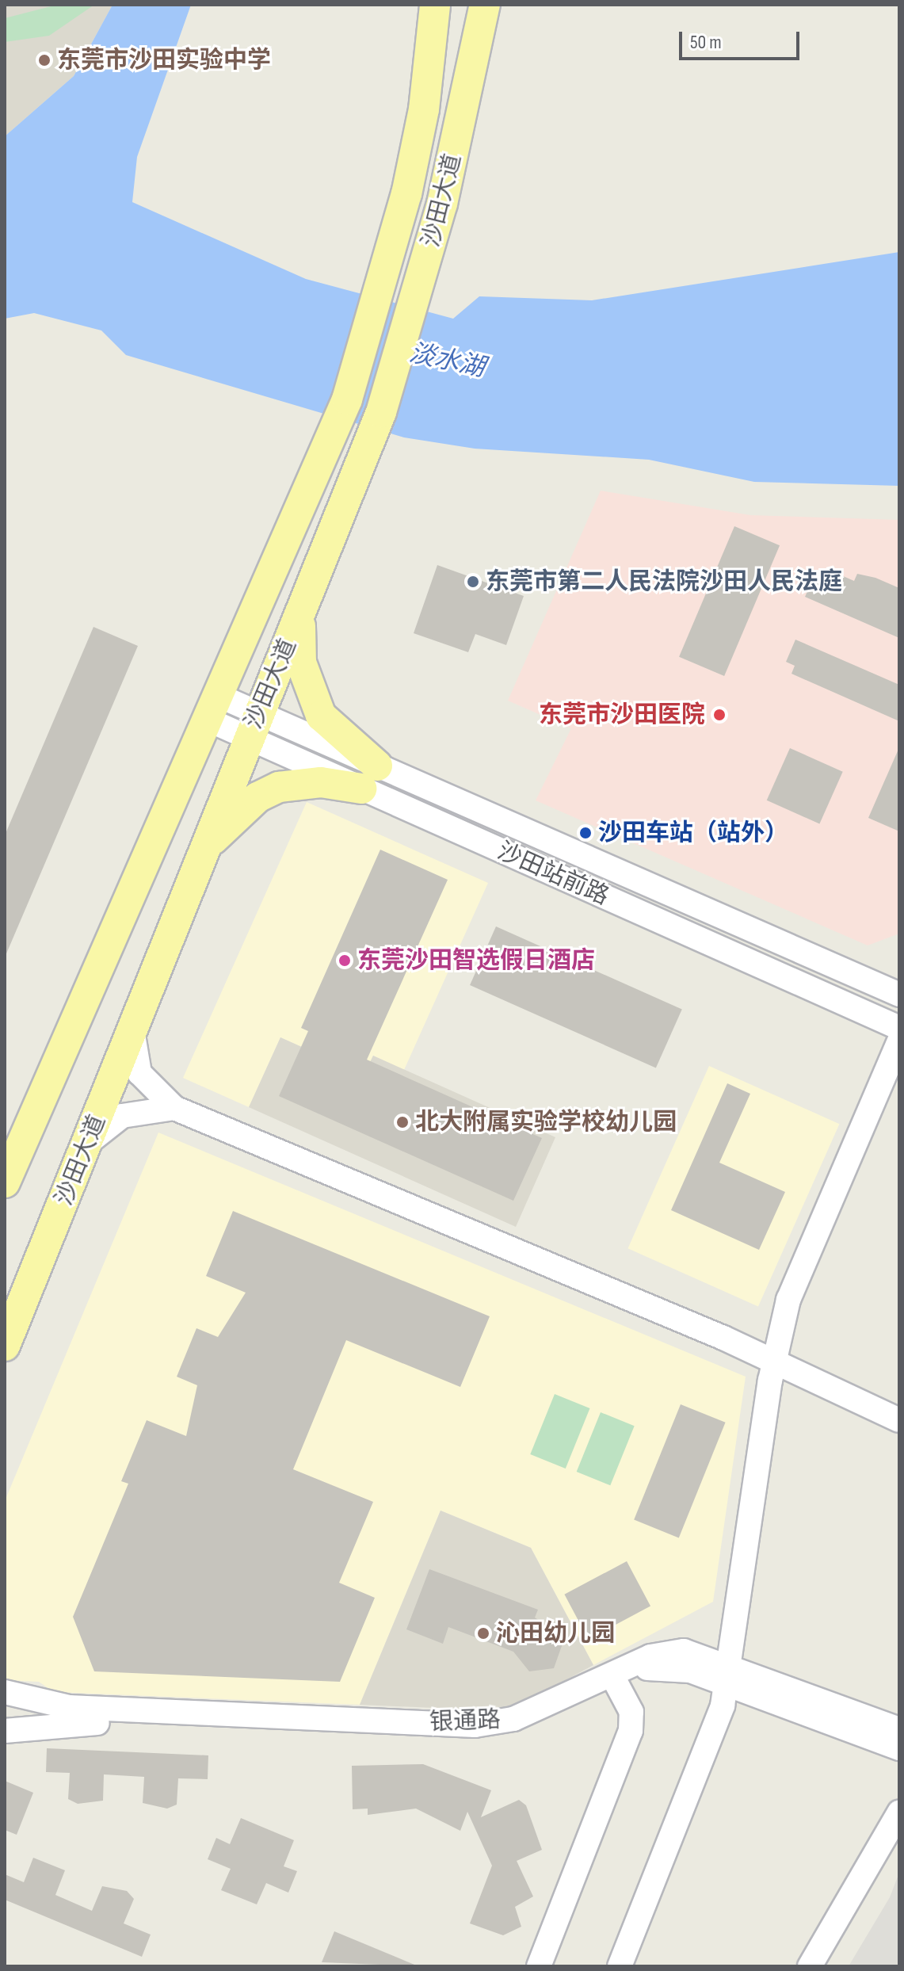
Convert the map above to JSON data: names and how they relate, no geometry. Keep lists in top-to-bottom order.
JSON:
{
  "streets": {
    "main road": ["沙田大道"],
    "street": ["沙田站前路", "银通路"]
  },
  "crossings": [
    ["沙田大道", "沙田站前路"]
  ],
  "water": ["淡水湖"],
  "places": [
    "东莞市沙田实验中学",
    "东莞市第二人民法院沙田人民法庭",
    "东莞市沙田医院",
    "沙田车站（站外）",
    "东莞沙田智选假日酒店",
    "北大附属实验学校幼儿园",
    "沁田幼儿园"
  ],
  "scale_bar": "50 m"
}
